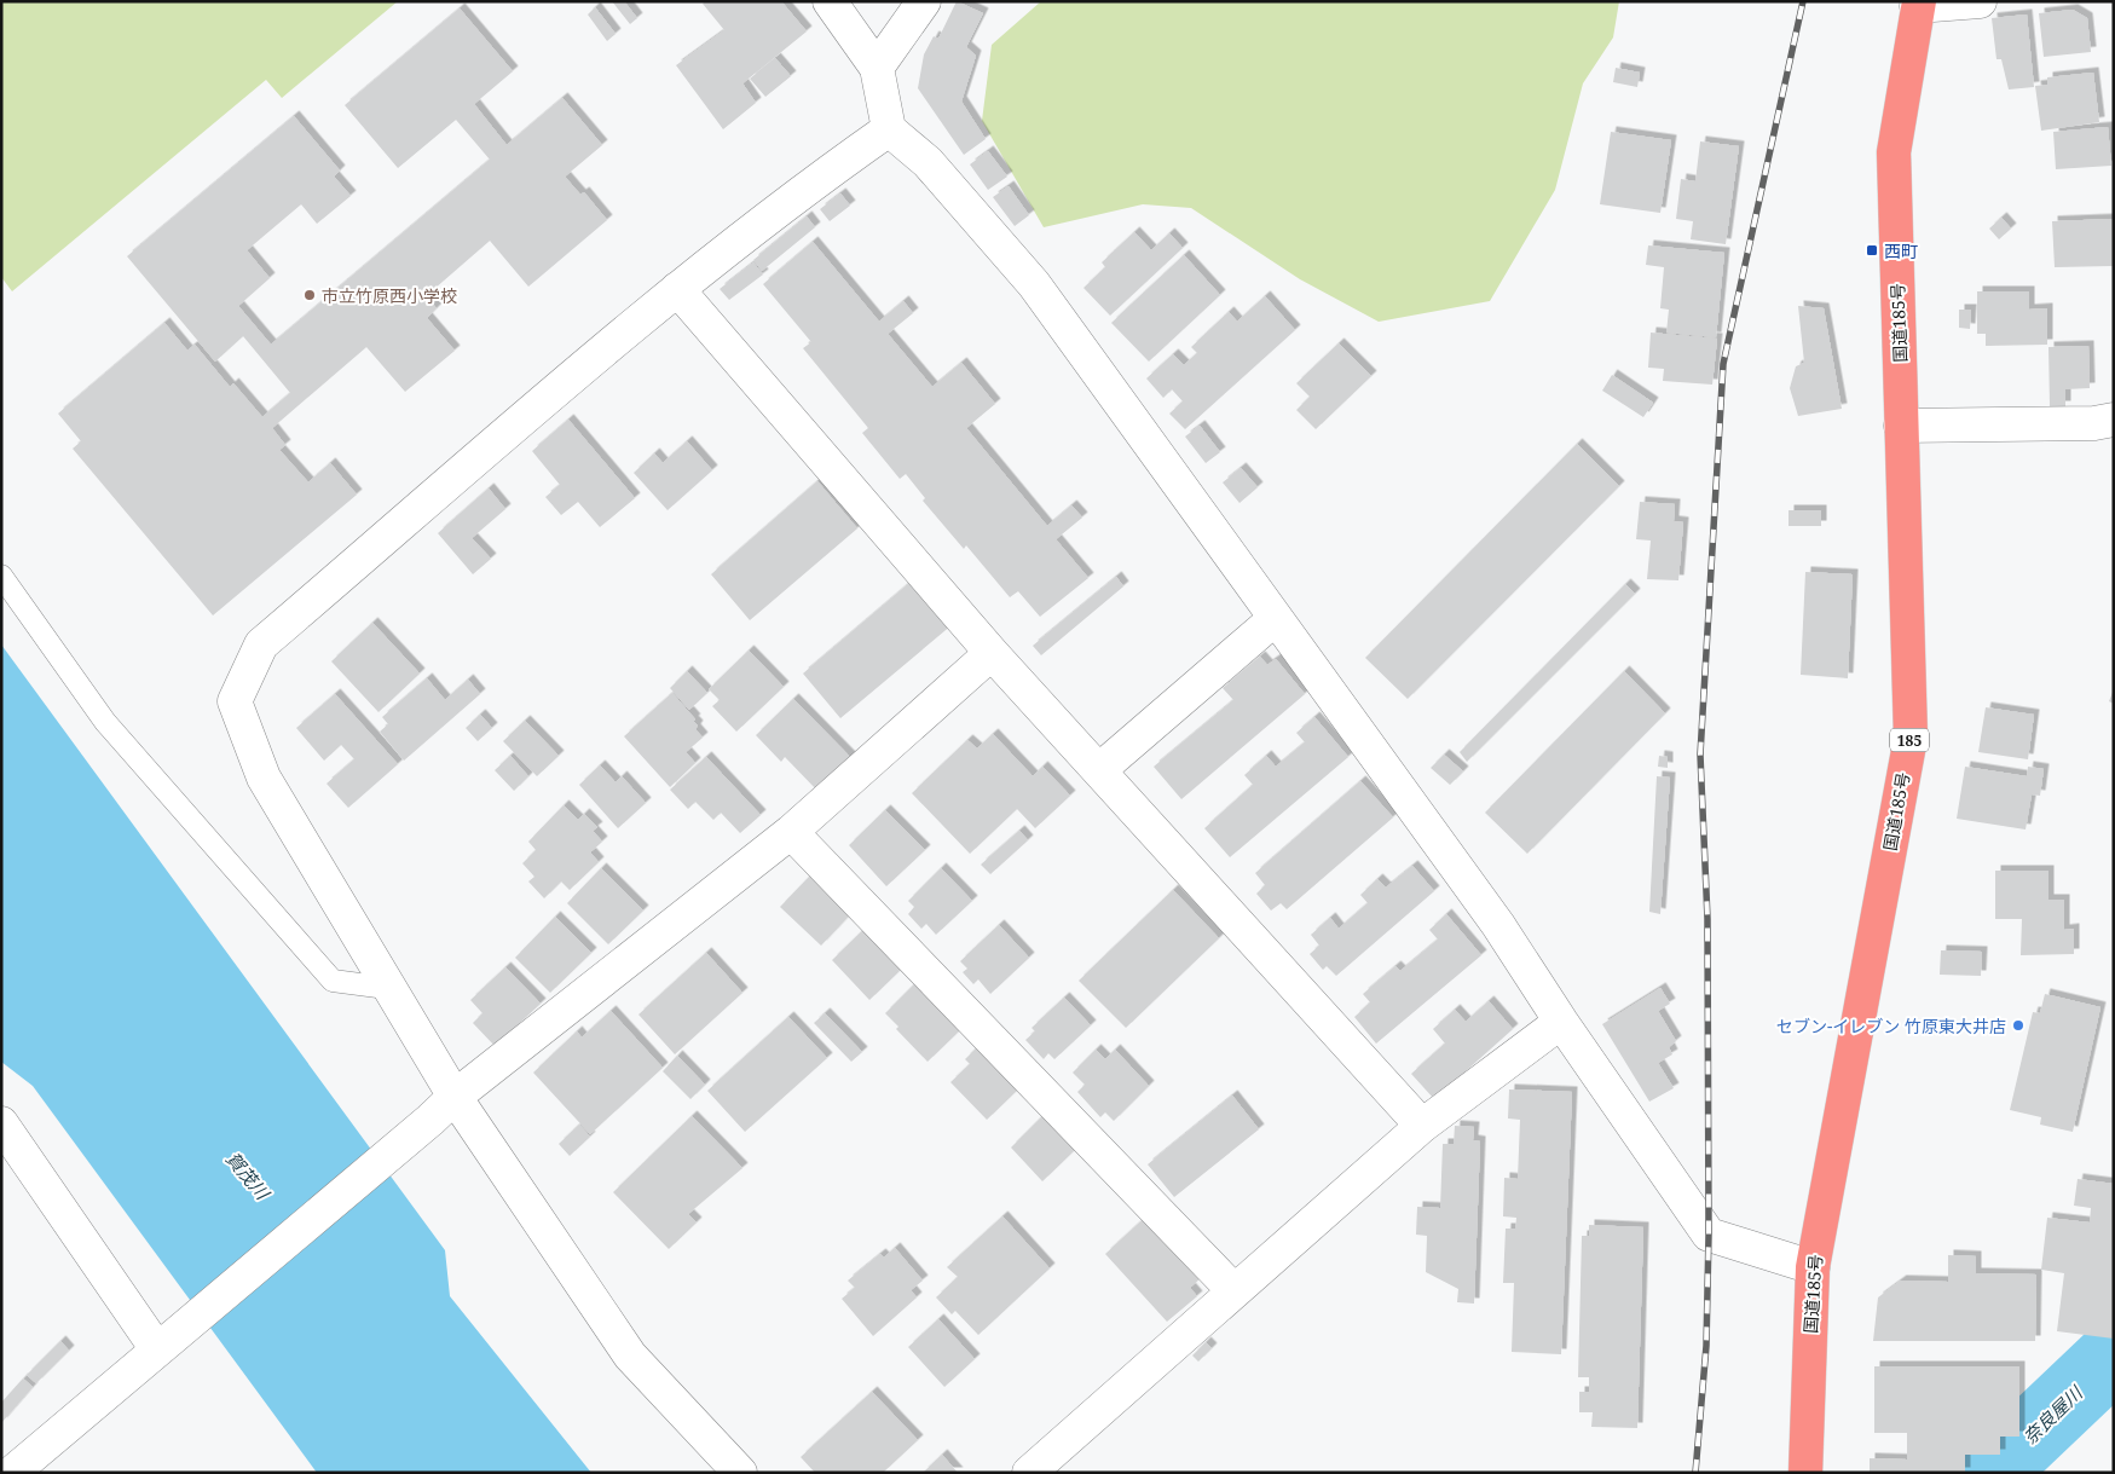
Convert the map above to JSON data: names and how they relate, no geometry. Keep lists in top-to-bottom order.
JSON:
{
  "streets": {
    "highway": ["国道185号", "185"]
  },
  "water": ["賀茂川", "奈良屋川"],
  "places": {
    "transit": ["西町"],
    "other": ["市立竹原西小学校", "セブン-イレブン 竹原東大井店"]
  }
}
